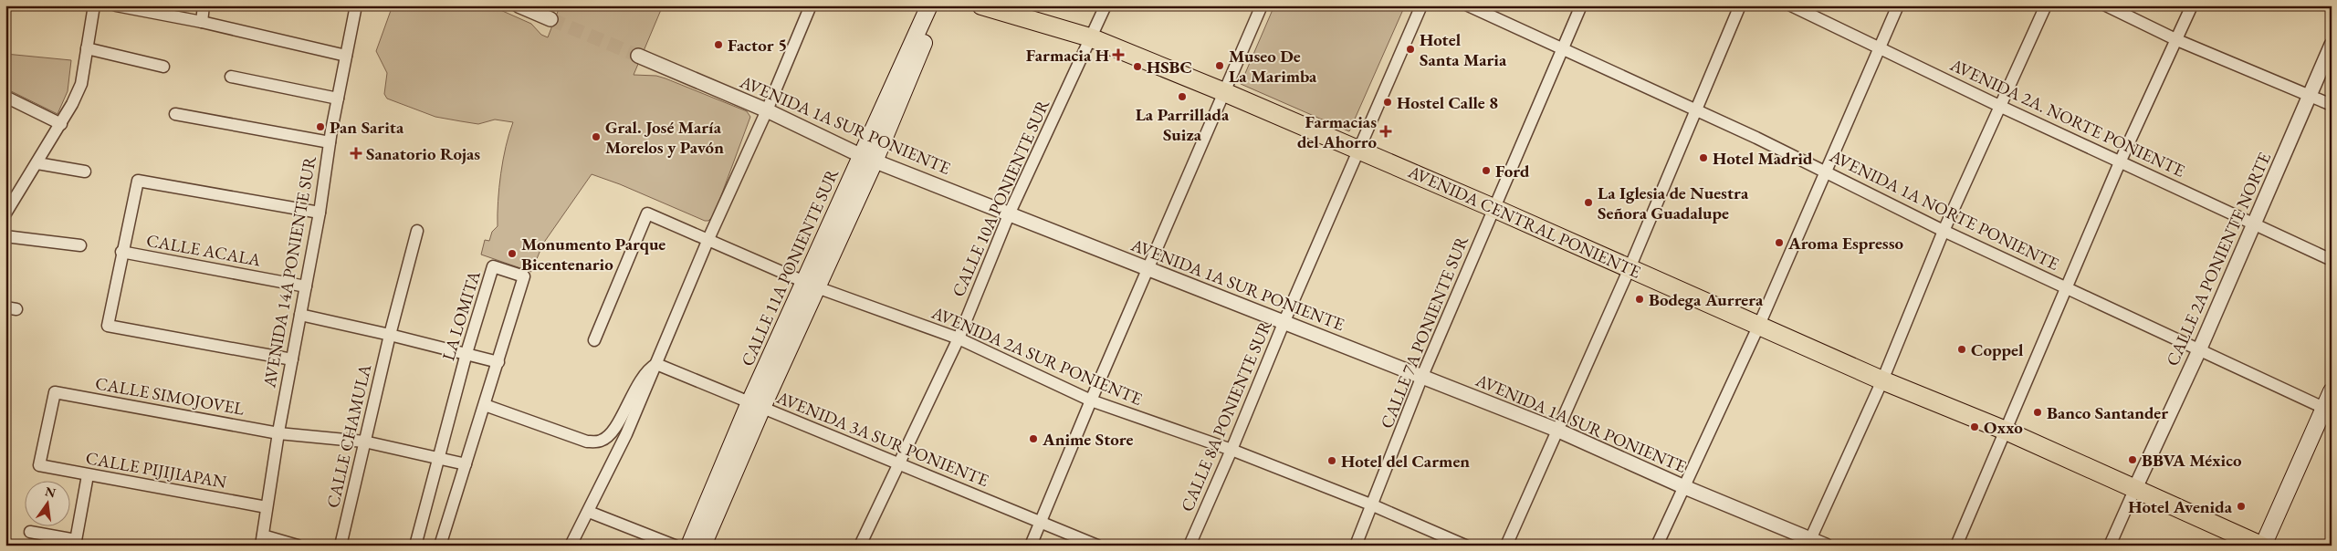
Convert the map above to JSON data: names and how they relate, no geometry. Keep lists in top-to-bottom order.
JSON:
{
  "streets": {
    "main road": ["AVENIDA CENTRAL PONIENTE", "CALLE 11A PONIENTE SUR"],
    "street": [
      "AVENIDA 2A. NORTE PONIENTE",
      "AVENIDA 1A SUR PONIENTE",
      "CALLE 10A PONIENTE SUR",
      "AVENIDA 1A NORTE PONIENTE",
      "CALLE ACALA",
      "CALLE 2A PONIENTE NORTE",
      "AVENIDA 14A PONIENTE SUR",
      "LA LOMITA",
      "CALLE 7A PONIENTE SUR",
      "AVENIDA 2A SUR PONIENTE",
      "CALLE SIMOJOVEL",
      "CALLE 8A PONIENTE SUR",
      "CALLE CHAMULA",
      "AVENIDA 3A SUR PONIENTE",
      "CALLE PIJIJIAPAN"
    ]
  },
  "crossings": [
    ["AVENIDA 2A. NORTE PONIENTE", "CALLE 2A PONIENTE NORTE"],
    ["AVENIDA 1A SUR PONIENTE", "CALLE 10A PONIENTE SUR"],
    ["AVENIDA 1A SUR PONIENTE", "CALLE 11A PONIENTE SUR"],
    ["AVENIDA 1A SUR PONIENTE", "CALLE 7A PONIENTE SUR"],
    ["AVENIDA 1A SUR PONIENTE", "CALLE 8A PONIENTE SUR"],
    ["CALLE 10A PONIENTE SUR", "AVENIDA CENTRAL PONIENTE"],
    ["CALLE 10A PONIENTE SUR", "AVENIDA 2A SUR PONIENTE"],
    ["CALLE 10A PONIENTE SUR", "AVENIDA 3A SUR PONIENTE"],
    ["AVENIDA 1A NORTE PONIENTE", "CALLE 2A PONIENTE NORTE"],
    ["AVENIDA 1A NORTE PONIENTE", "CALLE 7A PONIENTE SUR"],
    ["AVENIDA CENTRAL PONIENTE", "CALLE 2A PONIENTE NORTE"],
    ["AVENIDA CENTRAL PONIENTE", "CALLE 7A PONIENTE SUR"],
    ["AVENIDA CENTRAL PONIENTE", "CALLE 8A PONIENTE SUR"],
    ["CALLE ACALA", "AVENIDA 14A PONIENTE SUR"],
    ["CALLE 11A PONIENTE SUR", "AVENIDA 2A SUR PONIENTE"],
    ["CALLE 11A PONIENTE SUR", "AVENIDA 3A SUR PONIENTE"],
    ["AVENIDA 14A PONIENTE SUR", "CALLE SIMOJOVEL"],
    ["AVENIDA 14A PONIENTE SUR", "CALLE PIJIJIAPAN"],
    ["LA LOMITA", "CALLE SIMOJOVEL"],
    ["CALLE 7A PONIENTE SUR", "AVENIDA 2A SUR PONIENTE"],
    ["AVENIDA 2A SUR PONIENTE", "CALLE 8A PONIENTE SUR"],
    ["CALLE SIMOJOVEL", "CALLE CHAMULA"],
    ["CALLE SIMOJOVEL", "CALLE PIJIJIAPAN"]
  ],
  "places": {
    "other": [
      "Factor 5",
      "Hotel Santa Maria",
      "Museo De La Marimba",
      "HSBC",
      "La Parrillada Suiza",
      "Hostel Calle 8",
      "Pan Sarita",
      "Gral. José María Morelos y Pavón",
      "Hotel Madrid",
      "Ford",
      "La Iglesia de Nuestra Señora Guadalupe",
      "Aroma Espresso",
      "Monumento Parque Bicentenario",
      "Bodega Aurrera",
      "Coppel",
      "Banco Santander",
      "Oxxo",
      "Anime Store",
      "BBVA México",
      "Hotel del Carmen",
      "Hotel Avenida"
    ],
    "health": ["Farmacia H", "Farmacias del Ahorro", "Sanatorio Rojas"]
  },
  "north": "top"
}
